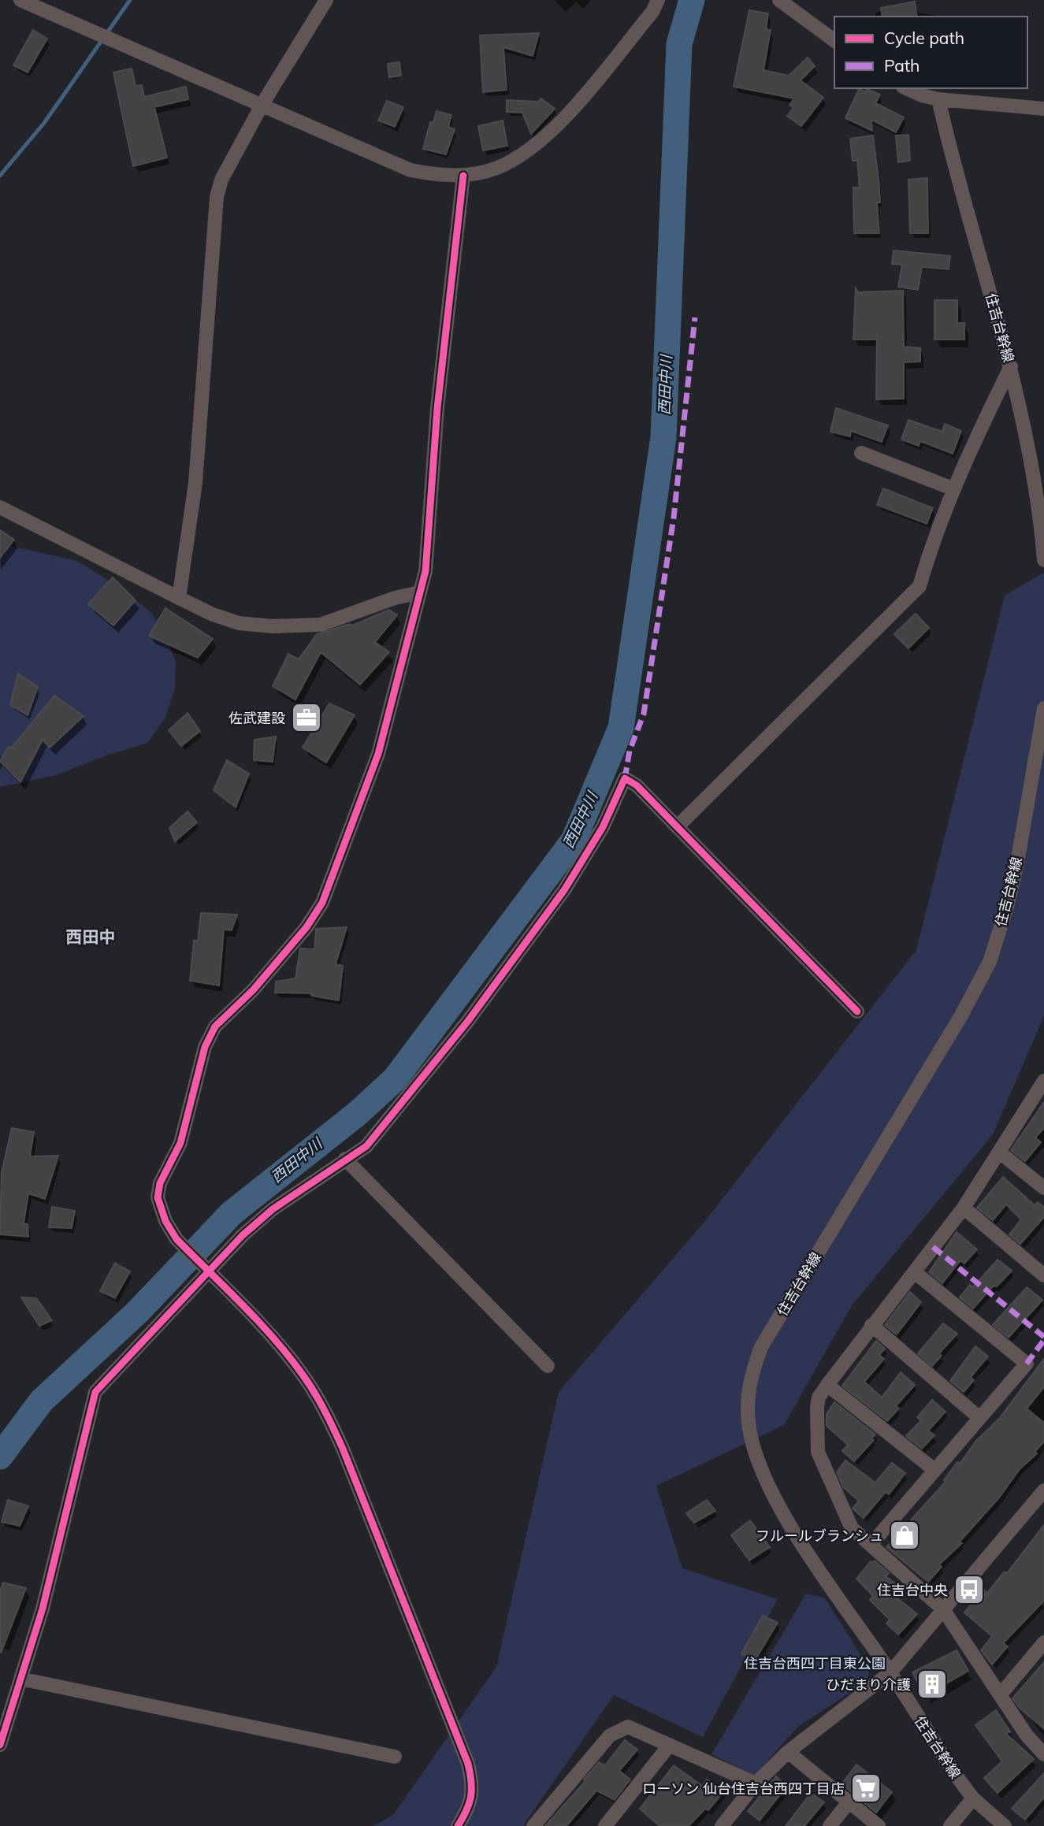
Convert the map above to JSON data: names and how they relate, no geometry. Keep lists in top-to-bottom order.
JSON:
{
  "streets": {
    "street": ["住吉台幹線"]
  },
  "districts": ["西田中"],
  "water": ["西田中川"],
  "parks": ["住吉台西四丁目東公園"],
  "places": {
    "office": ["佐武建設"],
    "shop": ["フルールブランシュ"],
    "bus stop": ["住吉台中央"],
    "building": ["ひだまり介護"],
    "supermarket": ["ローソン 仙台住吉台西四丁目店"]
  },
  "legend": ["Cycle path", "Path"]
}
